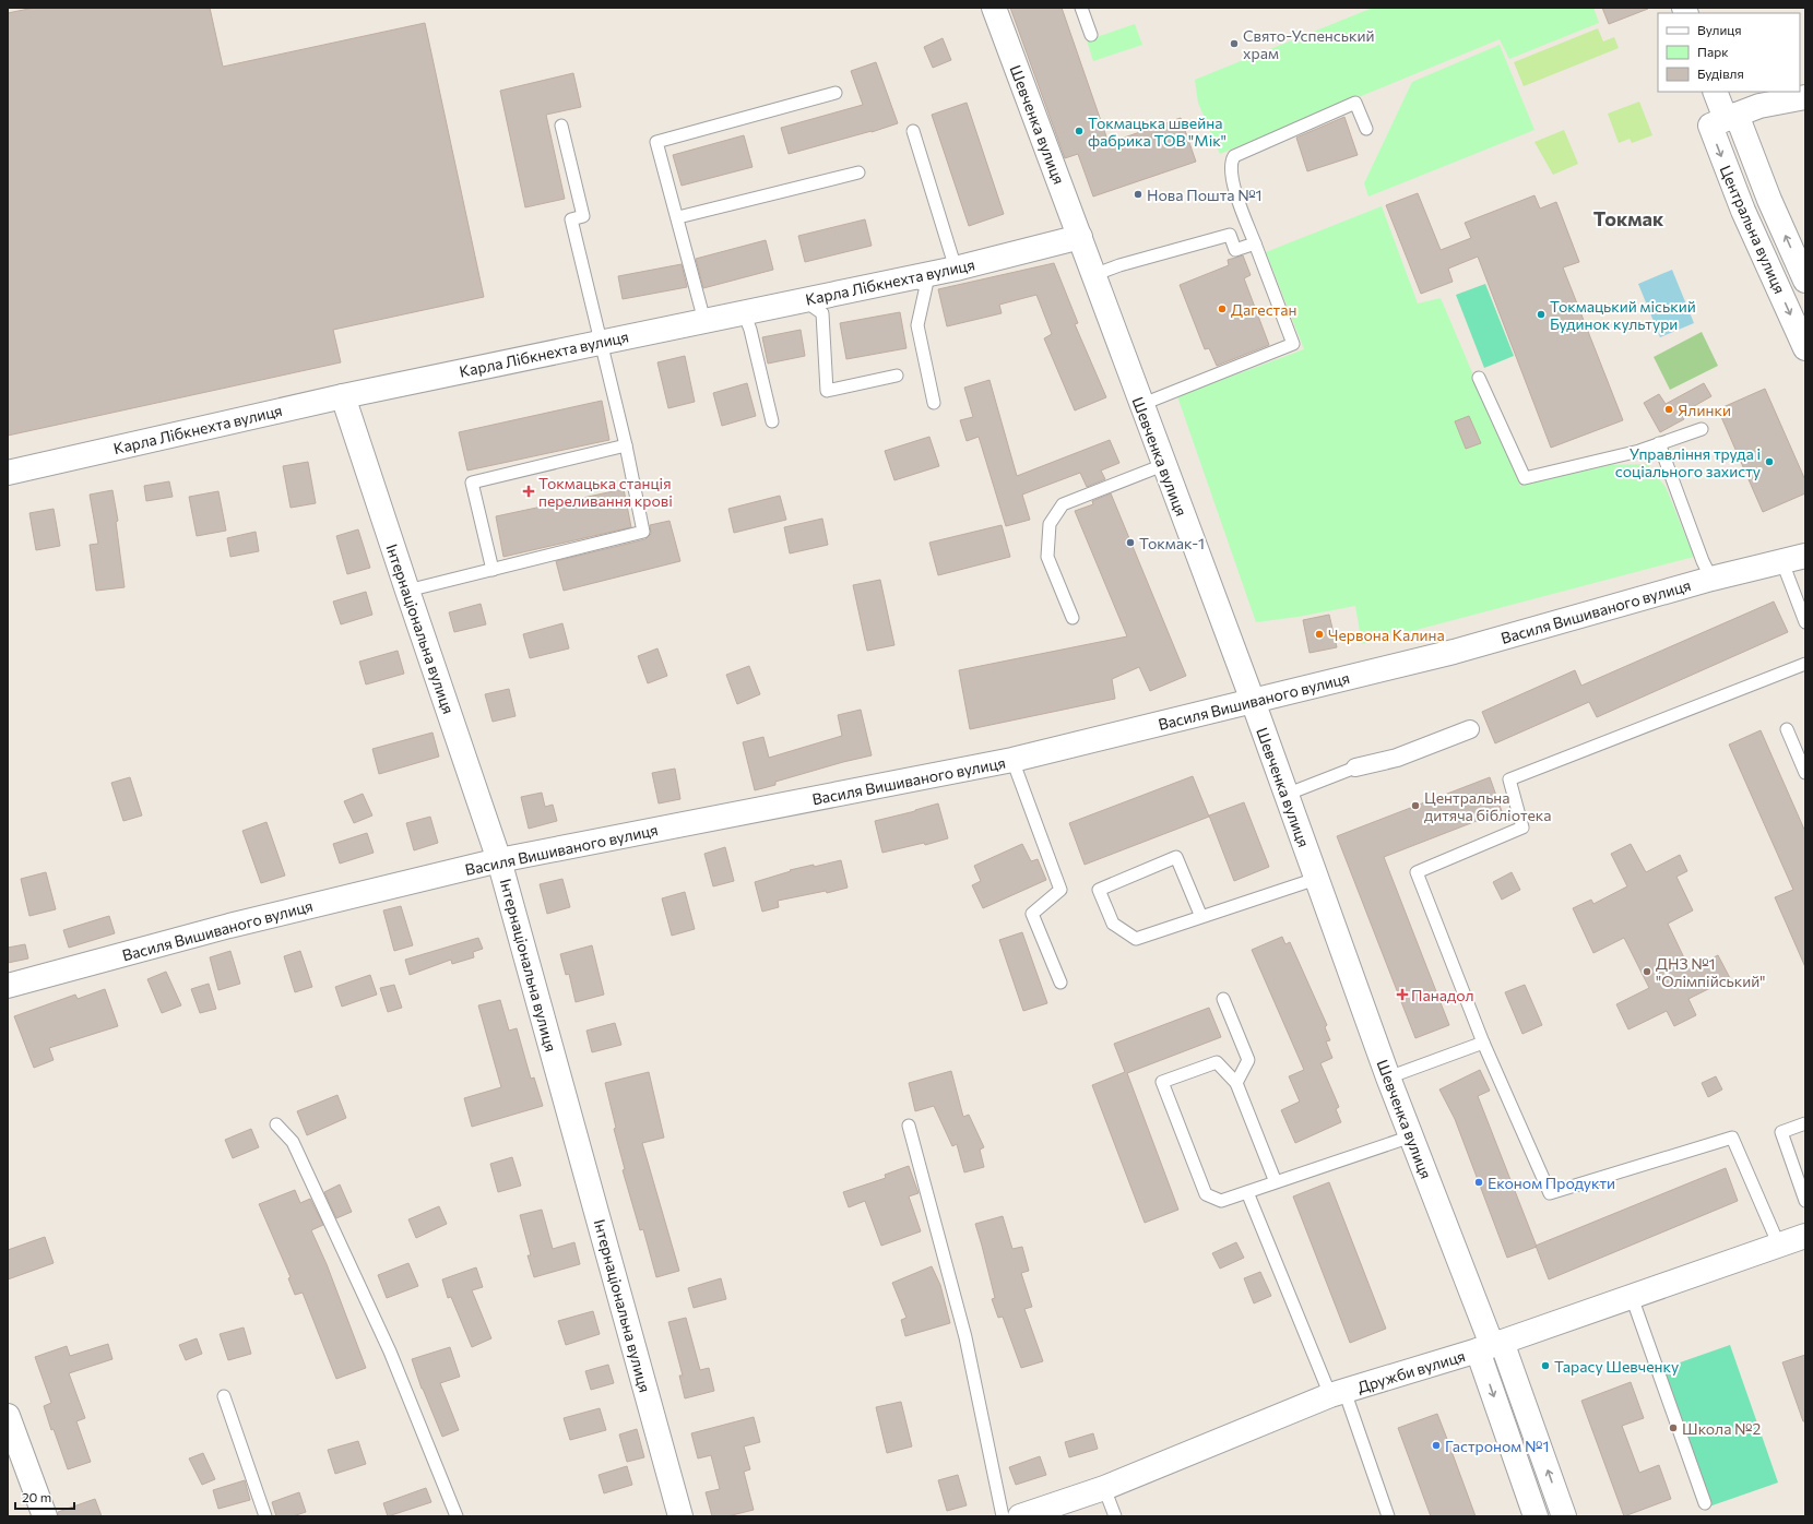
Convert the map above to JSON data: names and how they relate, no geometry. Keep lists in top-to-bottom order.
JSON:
{
  "streets": {
    "street": [
      "Шевченка вулиця",
      "Центральна вулиця",
      "Карла Лібкнехта вулиця",
      "Василя Вишиваного вулиця",
      "Інтернаціональна вулиця",
      "Дружби вулиця"
    ]
  },
  "crossings": [
    ["Шевченка вулиця", "Карла Лібкнехта вулиця"],
    ["Шевченка вулиця", "Василя Вишиваного вулиця"],
    ["Шевченка вулиця", "Дружби вулиця"],
    ["Карла Лібкнехта вулиця", "Інтернаціональна вулиця"],
    ["Василя Вишиваного вулиця", "Інтернаціональна вулиця"]
  ],
  "districts": ["Токмак"],
  "places": {
    "other": [
      "Свято-Успенський храм",
      "Токмацька швейна фабрика ТОВ \"Мік\"",
      "Нова Пошта №1",
      "Дагестан",
      "Токмацький міський Будинок культури",
      "Ялинки",
      "Управління труда і соціального захисту",
      "Токмак-1",
      "Червона Калина",
      "Центральна дитяча бібліотека",
      "ДНЗ №1 \"Олімпійський\"",
      "Економ Продукти",
      "Тарасу Шевченку",
      "Школа №2",
      "Гастроном №1"
    ],
    "health": ["Токмацька станція переливання крові", "Панадол"]
  },
  "legend": ["Вулиця", "Парк", "Будівля"],
  "scale_bar": "20 m"
}
